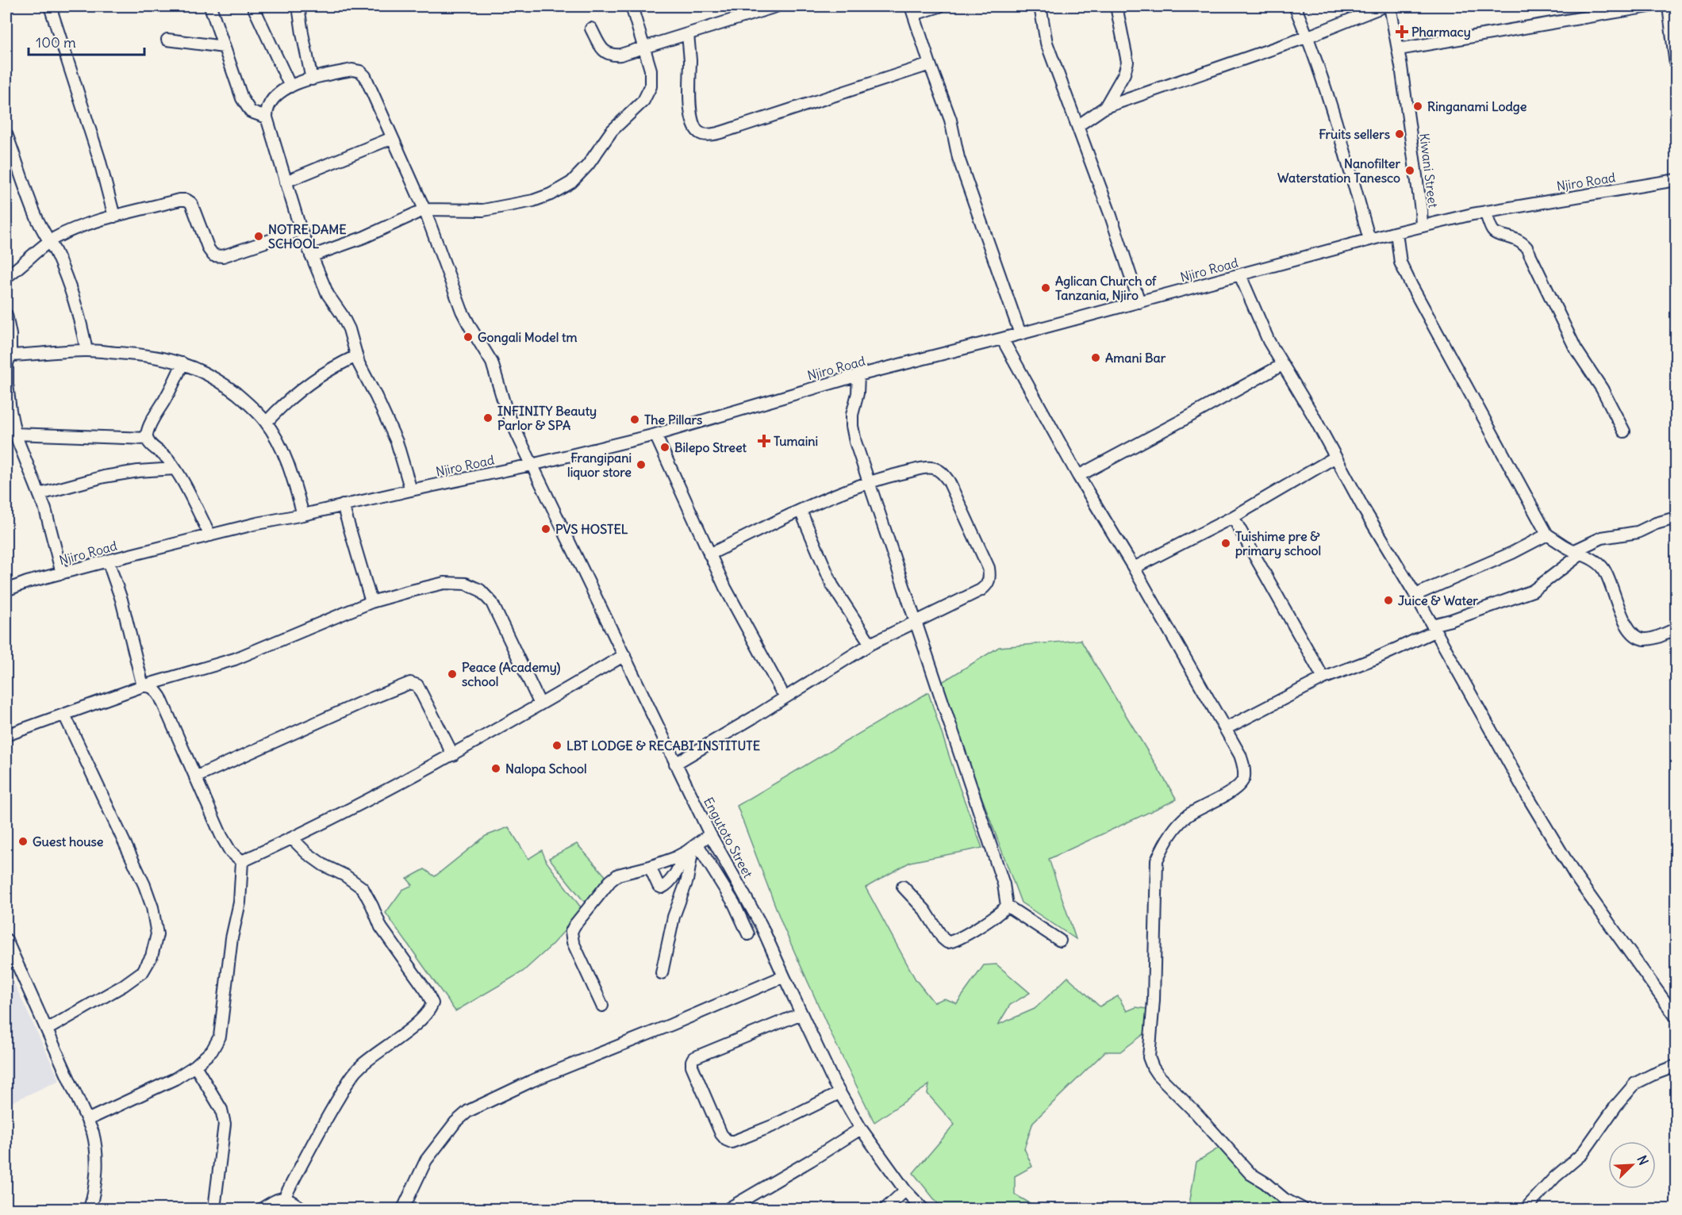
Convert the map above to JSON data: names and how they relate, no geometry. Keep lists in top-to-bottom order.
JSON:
{
  "streets": {
    "street": ["Kiwani Street", "Njiro Road", "Engutoto Street"]
  },
  "crossings": [
    ["Kiwani Street", "Njiro Road"],
    ["Njiro Road", "Engutoto Street"]
  ],
  "places": {
    "health": ["Pharmacy", "Tumaini"],
    "other": [
      "Ringanami Lodge",
      "Fruits sellers",
      "Nanofilter Waterstation Tanesco",
      "NOTRE DAME SCHOOL",
      "Aglican Church of Tanzania, Njiro",
      "Gongali Model tm",
      "Amani Bar",
      "INFINITY Beauty Parlor & SPA",
      "The Pillars",
      "Bilepo Street",
      "Frangipani liquor store",
      "PVS HOSTEL",
      "Tuishime pre & primary school",
      "Juice & Water",
      "Peace (Academy) school",
      "LBT LODGE & RECABI INSTITUTE",
      "Nalopa School",
      "Guest house"
    ]
  },
  "scale_bar": "100 m",
  "north": "top right"
}
